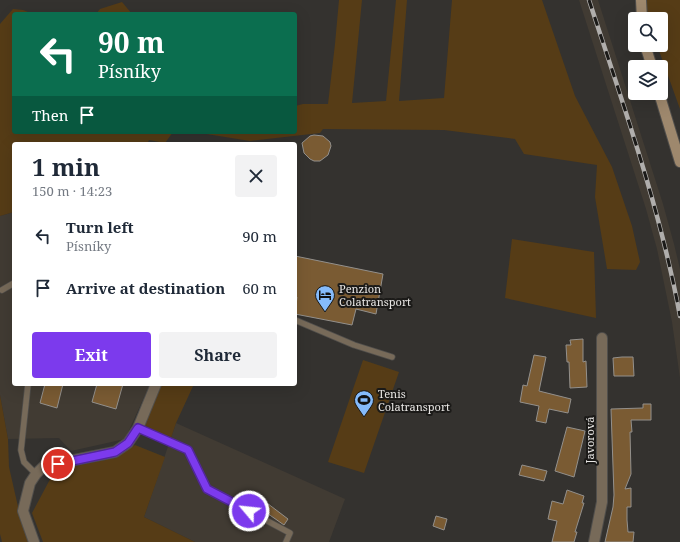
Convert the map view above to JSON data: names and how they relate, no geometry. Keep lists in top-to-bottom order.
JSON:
{
  "streets": {
    "street": ["Javorová"]
  },
  "places": {
    "hotel": ["Penzion Colatransport"],
    "sports": ["Tenis Colatransport"]
  },
  "page": {
    "turn": ["90 m", "Písníky"],
    "then": "Then",
    "heading": ["1 min", "150 m · 14:23"],
    "list": [
      {
        "name": "Turn left",
        "note": "Písníky",
        "value": "90 m"
      },
      {
        "name": "Arrive at destination",
        "value": "60 m"
      }
    ],
    "buttons": ["Exit", "Share"]
  }
}
